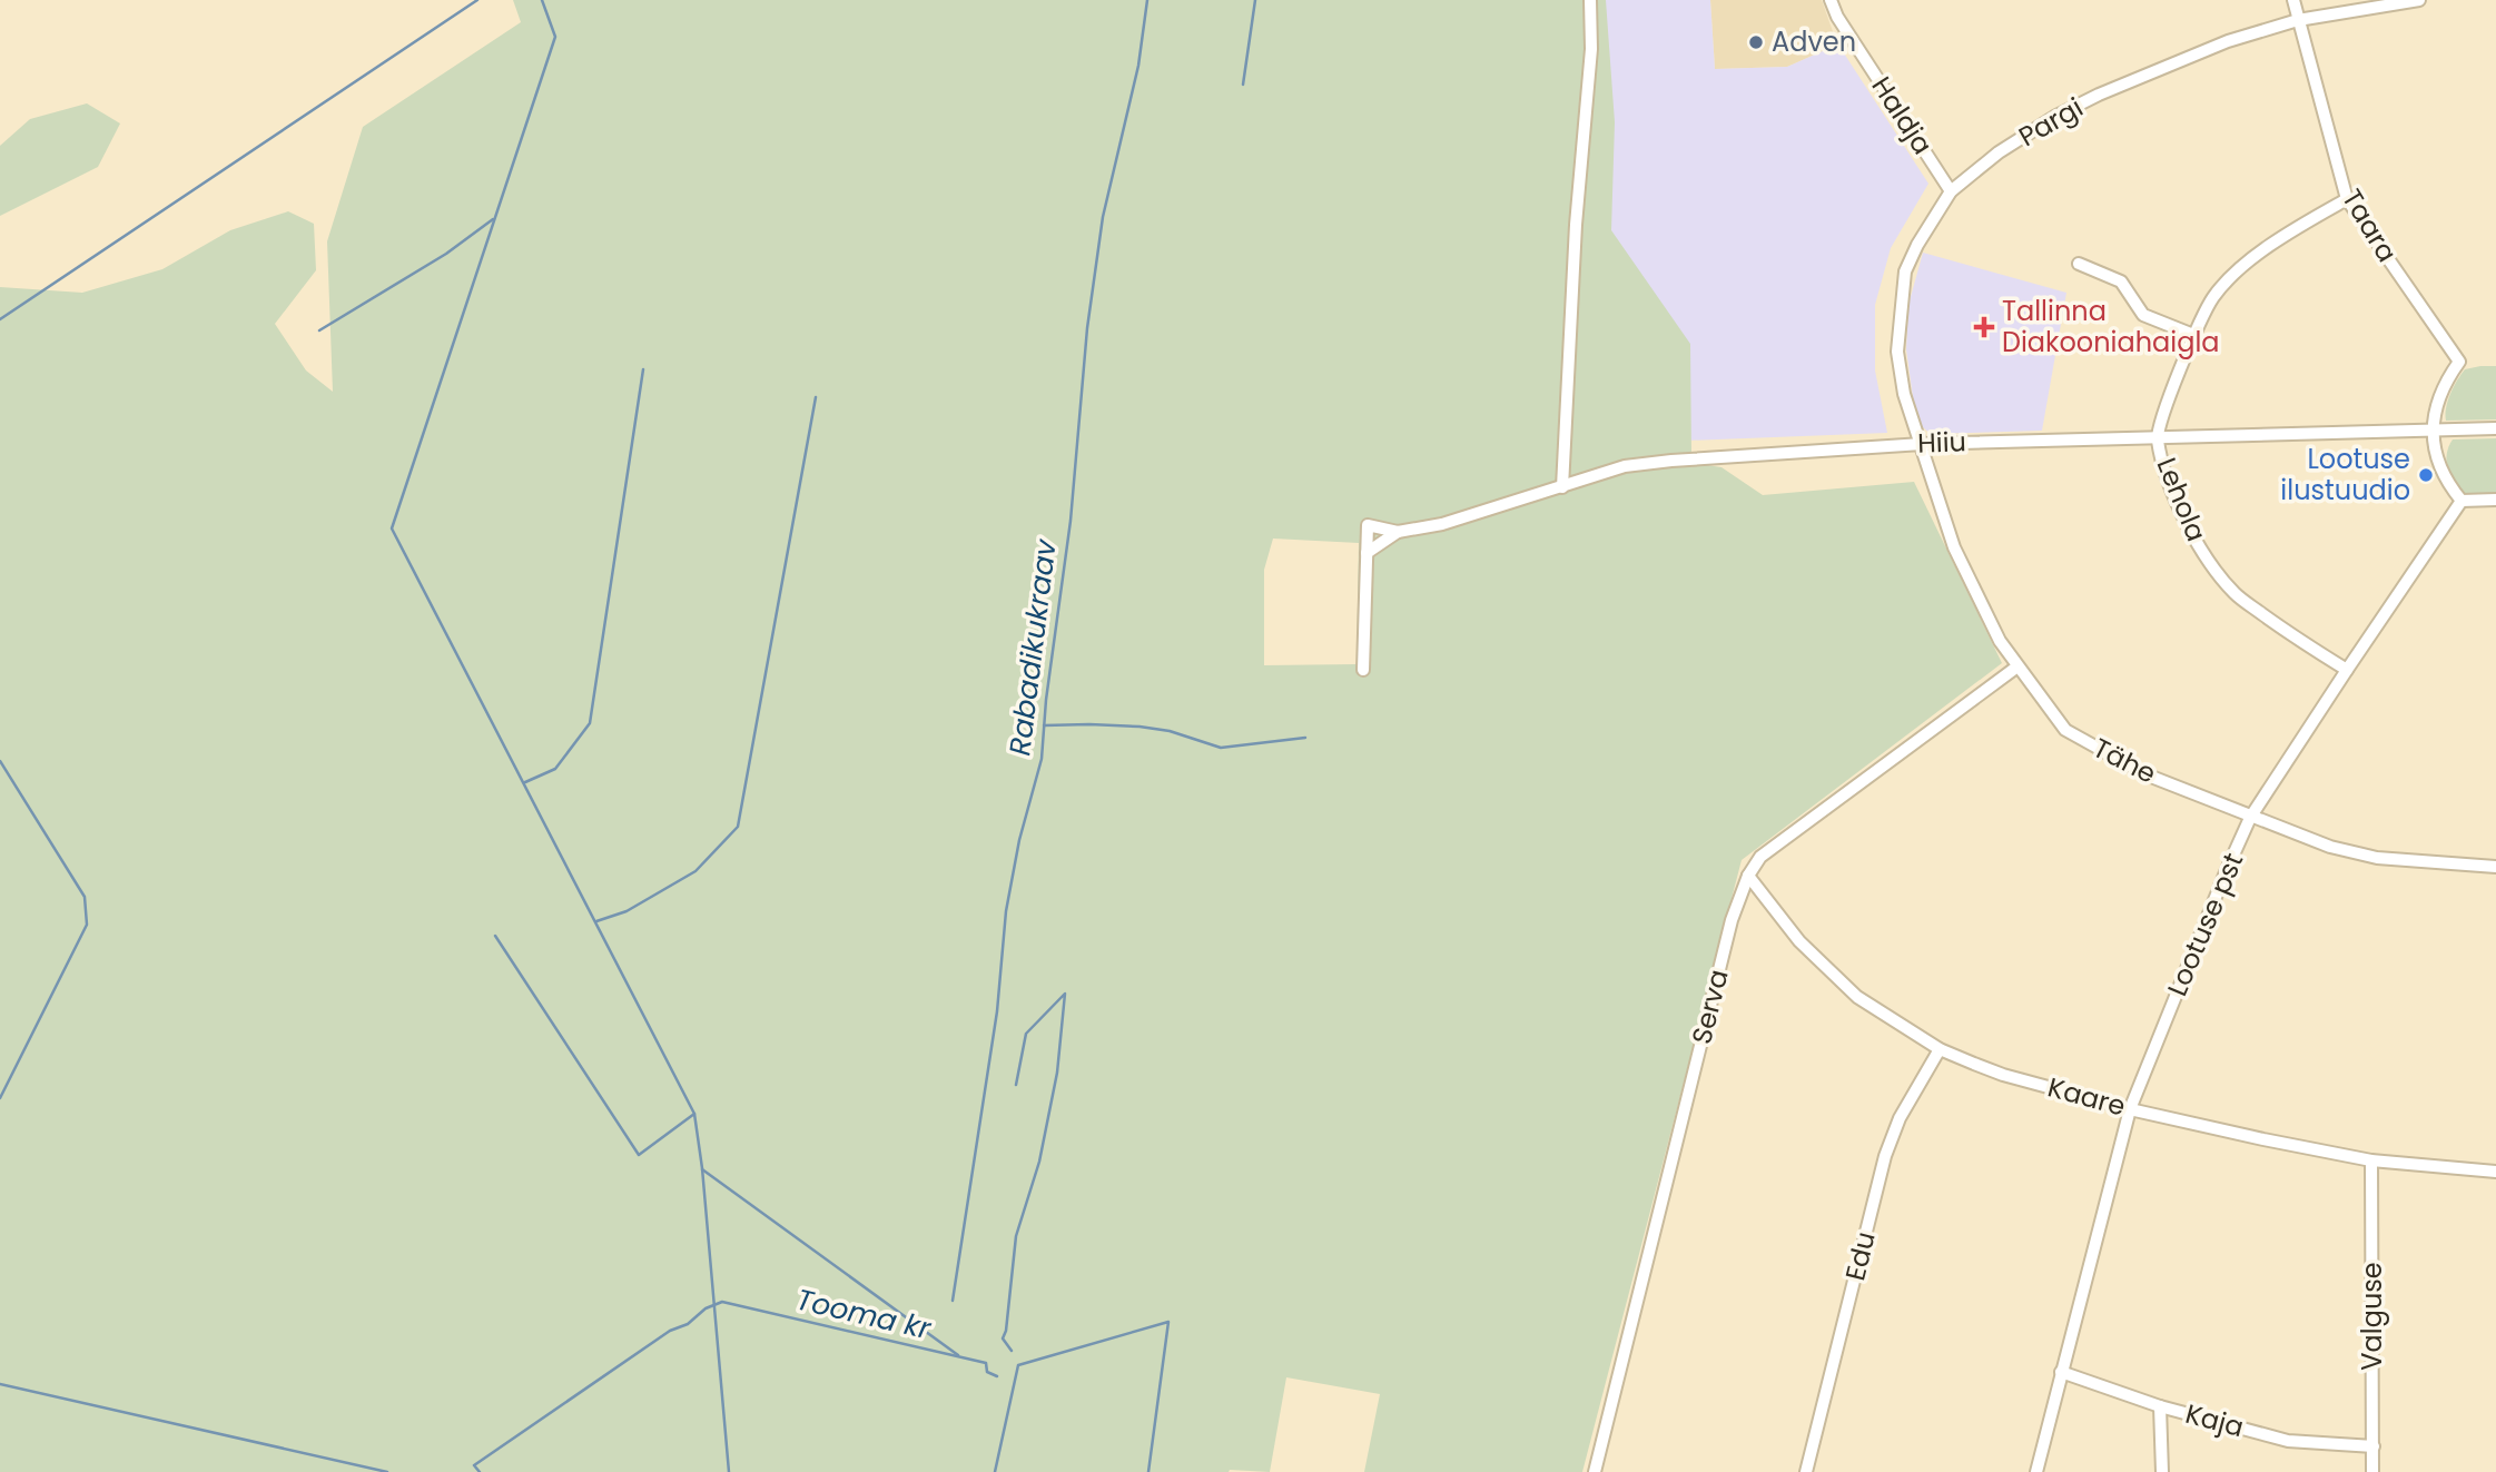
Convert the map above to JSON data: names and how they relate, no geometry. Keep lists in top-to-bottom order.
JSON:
{
  "streets": {
    "street": [
      "Haldja",
      "Pargi",
      "Taara",
      "Hiiu",
      "Lehola",
      "Tähe",
      "Lootuse pst",
      "Serva",
      "Kaare",
      "Edu",
      "Valguse",
      "Kaja"
    ]
  },
  "crossings": [
    ["Haldja", "Pargi"],
    ["Pargi", "Taara"],
    ["Pargi", "Hiiu"],
    ["Pargi", "Tähe"],
    ["Taara", "Hiiu"],
    ["Taara", "Lehola"],
    ["Hiiu", "Lehola"],
    ["Hiiu", "Tähe"],
    ["Lehola", "Lootuse pst"],
    ["Tähe", "Lootuse pst"],
    ["Tähe", "Serva"],
    ["Lootuse pst", "Kaare"],
    ["Lootuse pst", "Kaja"],
    ["Serva", "Kaare"],
    ["Kaare", "Edu"],
    ["Kaare", "Valguse"],
    ["Valguse", "Kaja"]
  ],
  "water": ["Rabadikukraav", "Tooma kr"],
  "places": {
    "other": ["Adven", "Lootuse ilustuudio"],
    "health": ["Tallinna Diakooniahaigla"]
  }
}
